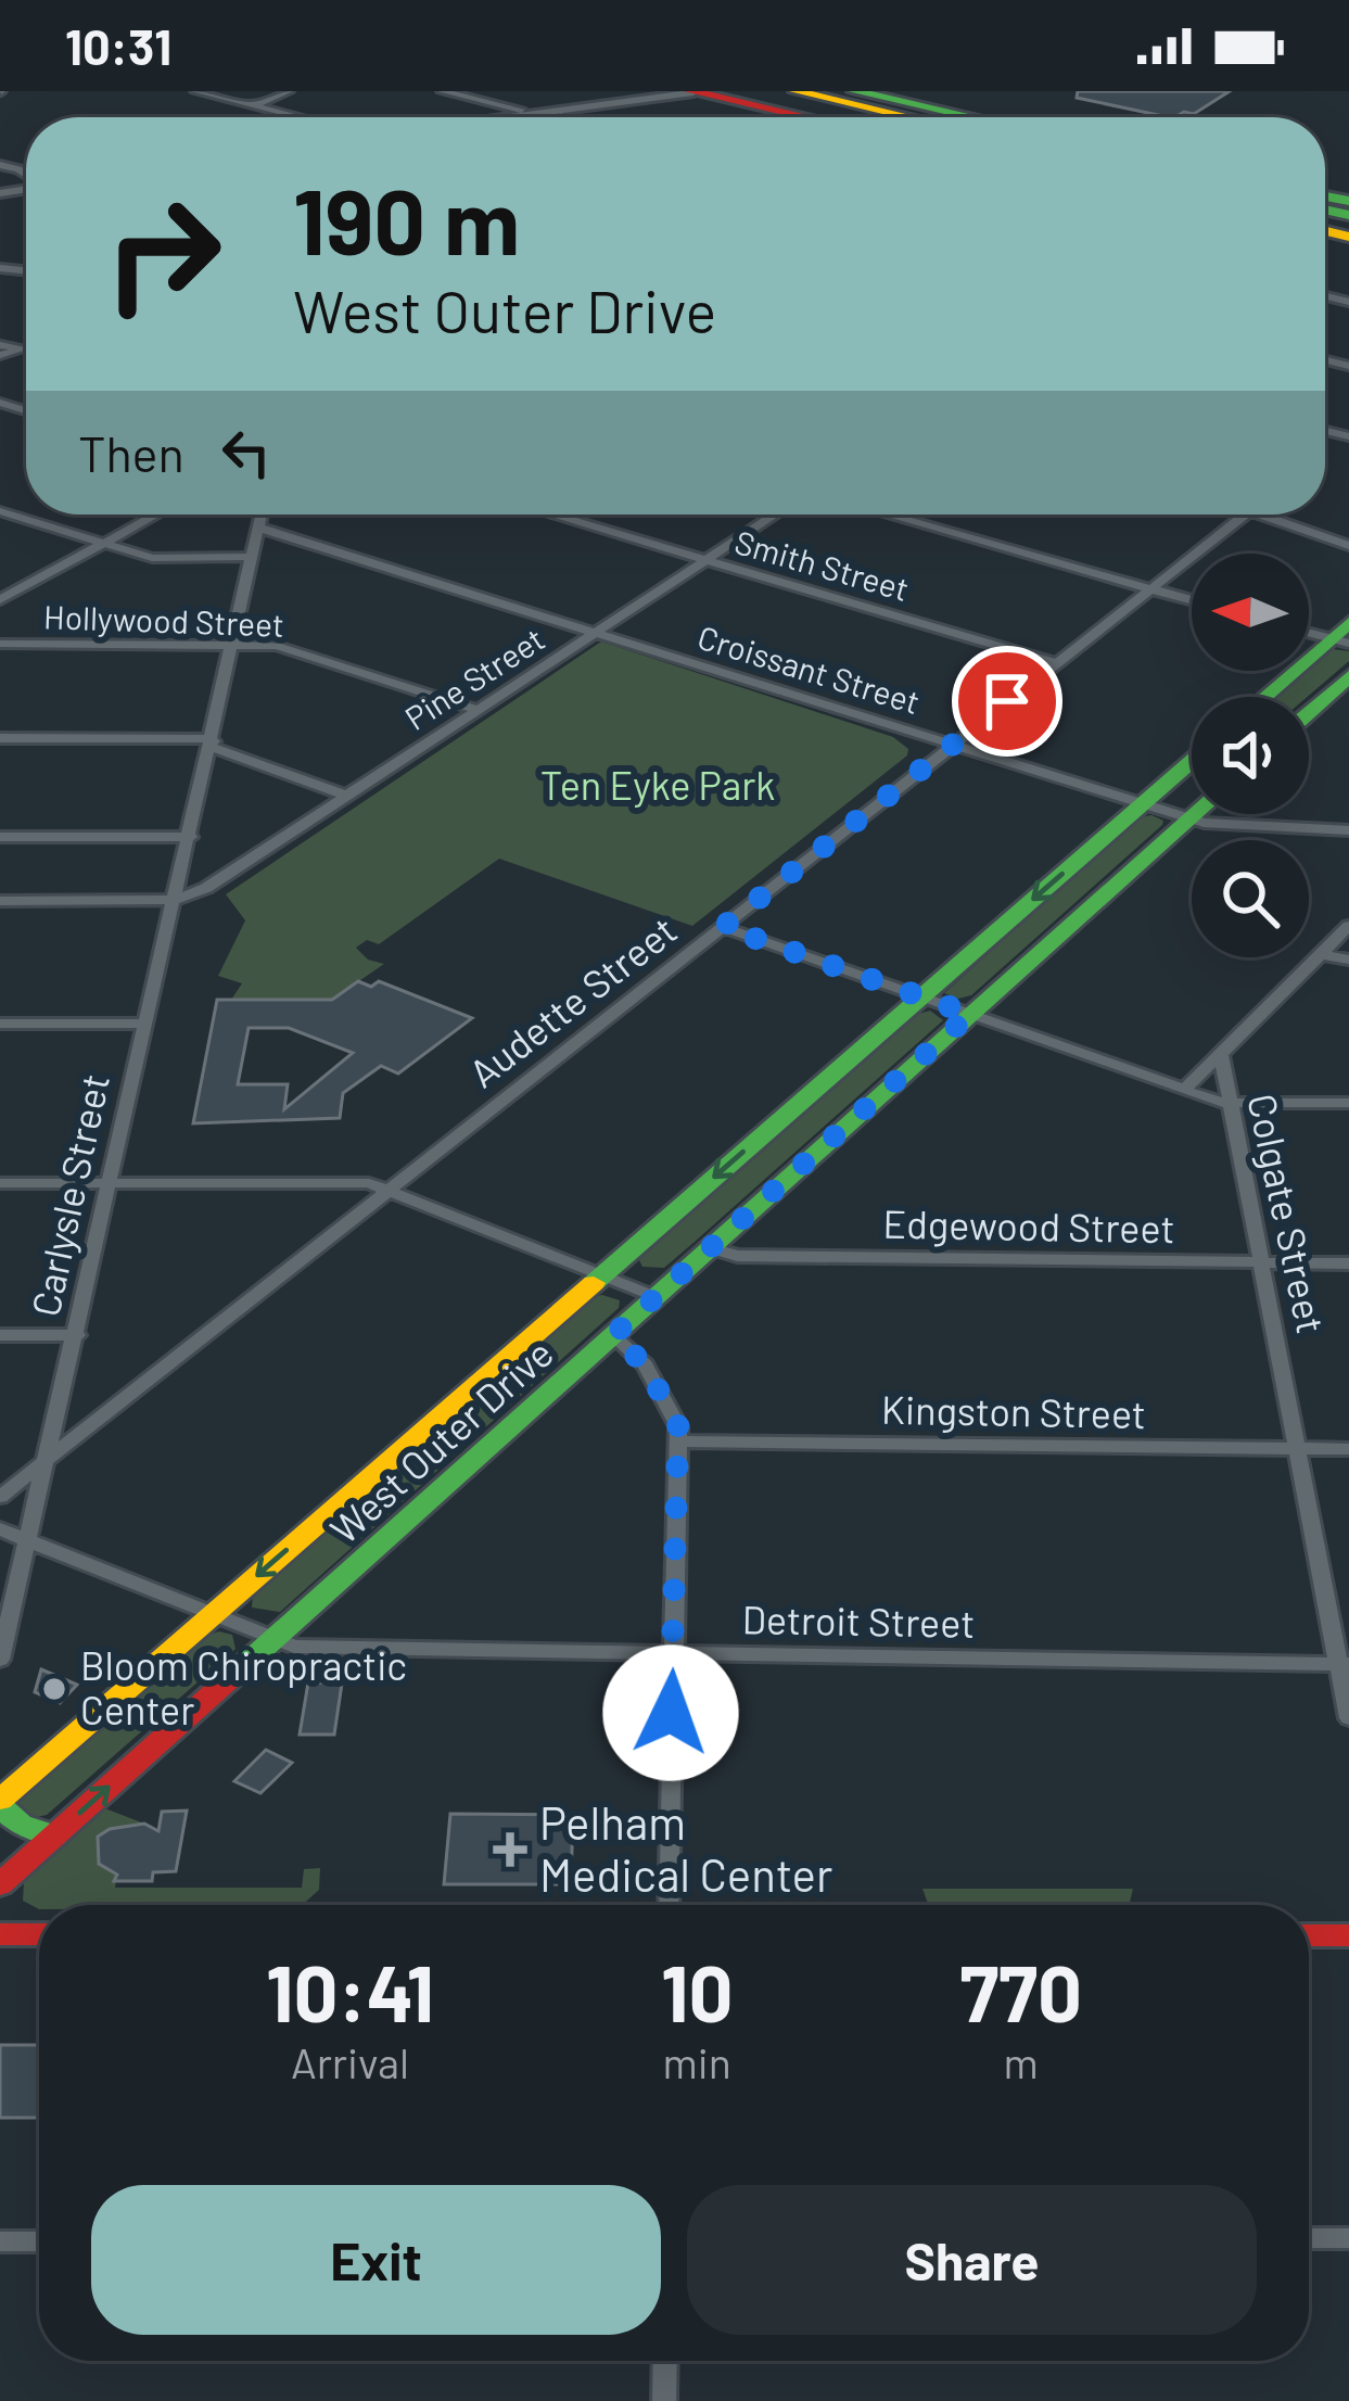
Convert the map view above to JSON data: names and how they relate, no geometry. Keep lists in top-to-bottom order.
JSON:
{
  "streets": {
    "main road": ["West Outer Drive"],
    "street": [
      "Smith Street",
      "Hollywood Street",
      "Croissant Street",
      "Pine Street",
      "Audette Street",
      "Carlysle Street",
      "Colgate Street",
      "Edgewood Street",
      "Kingston Street",
      "Detroit Street"
    ]
  },
  "crossings": [
    ["Smith Street", "Pine Street"],
    ["Smith Street", "Audette Street"],
    ["Hollywood Street", "Pine Street"],
    ["Hollywood Street", "Carlysle Street"],
    ["Croissant Street", "Pine Street"],
    ["Croissant Street", "Audette Street"],
    ["Croissant Street", "Carlysle Street"],
    ["Croissant Street", "West Outer Drive"],
    ["Pine Street", "Carlysle Street"],
    ["Audette Street", "Carlysle Street"],
    ["Carlysle Street", "Detroit Street"],
    ["Colgate Street", "Edgewood Street"],
    ["Colgate Street", "Kingston Street"],
    ["Colgate Street", "Detroit Street"],
    ["Edgewood Street", "West Outer Drive"],
    ["West Outer Drive", "Detroit Street"]
  ],
  "parks": ["Ten Eyke Park"],
  "places": {
    "other": ["Bloom Chiropractic Center"],
    "health": ["Pelham Medical Center"]
  },
  "north": "left",
  "page": {
    "status": "10:31",
    "turn": ["190 m", "West Outer Drive"],
    "then": "Then",
    "eta": [
      "10:41",
      "Arrival",
      "10",
      "min",
      "770",
      "m"
    ],
    "buttons": ["Exit", "Share"]
  }
}
